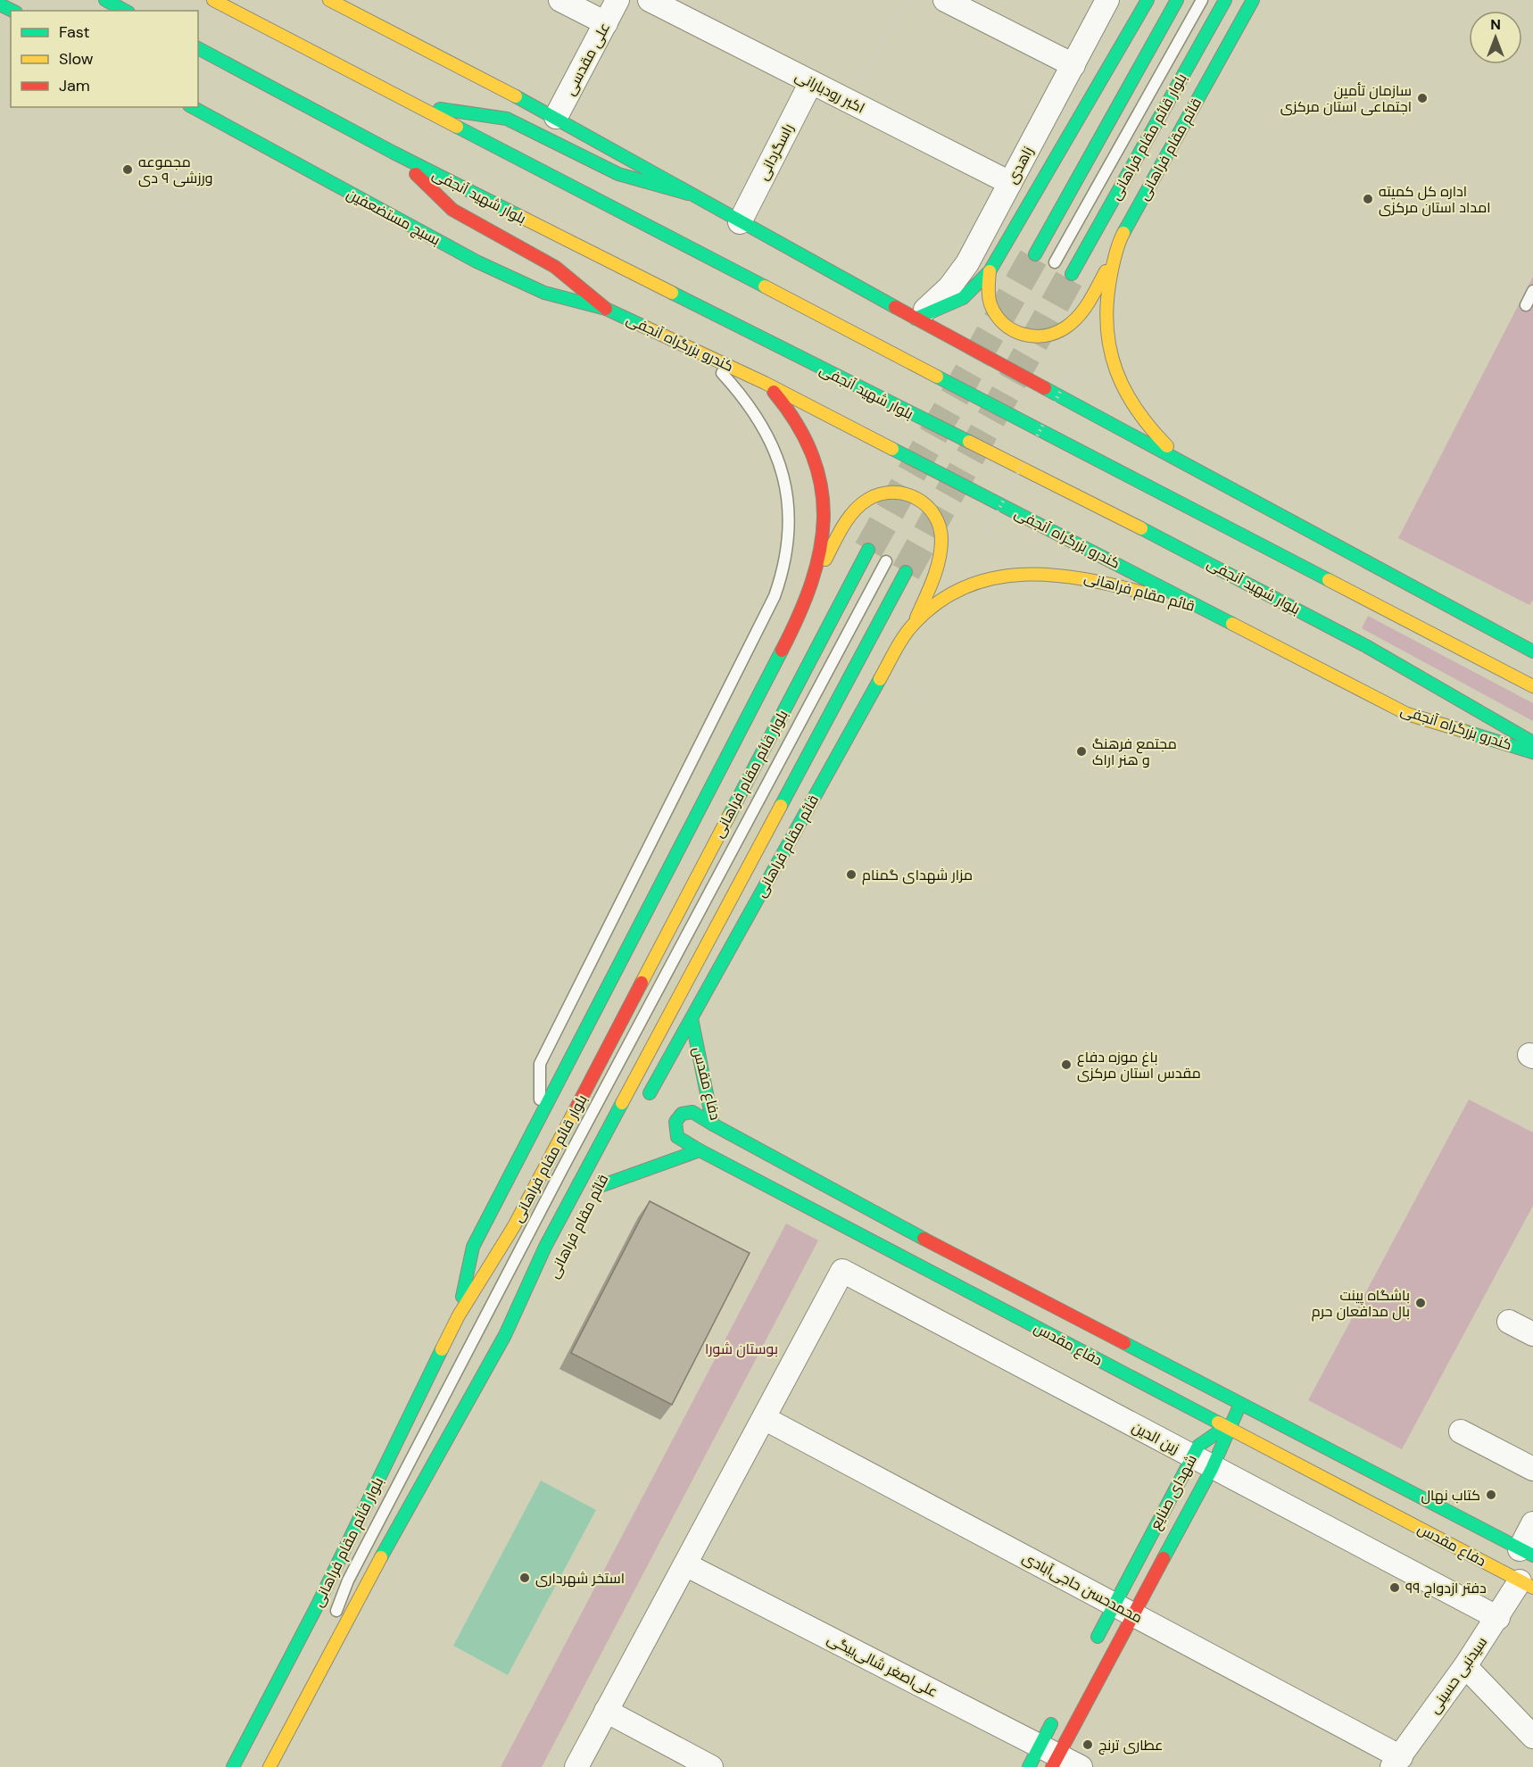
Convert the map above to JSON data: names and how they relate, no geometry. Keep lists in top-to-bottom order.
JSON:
{
  "streets": {
    "main road": [
      "بلوار قائم مقام فراهانی",
      "قائم مقام فراهانی",
      "بلوار شهید آنجفی",
      "بسیج مستضعفین",
      "کندرو بزرگراه آنجفی",
      "دفاع مقدس",
      "شهدای صنایع"
    ],
    "street": [
      "علی مقدسی",
      "اکبر رودبارانی",
      "راسگردانی",
      "زاهدی",
      "زین الدین",
      "محمدحسن حاجی‌آبادی",
      "علی‌اصغر شالی‌بیگی",
      "سیدنبی حسینی"
    ]
  },
  "crossings": [
    ["اکبر رودبارانی", "راسگردانی"],
    ["اکبر رودبارانی", "زاهدی"],
    ["قائم مقام فراهانی", "کندرو بزرگراه آنجفی"],
    ["قائم مقام فراهانی", "دفاع مقدس"],
    ["بسیج مستضعفین", "کندرو بزرگراه آنجفی"],
    ["دفاع مقدس", "شهدای صنایع"],
    ["دفاع مقدس", "سیدنبی حسینی"],
    ["زین الدین", "شهدای صنایع"],
    ["زین الدین", "محمدحسن حاجی‌آبادی"],
    ["زین الدین", "سیدنبی حسینی"],
    ["شهدای صنایع", "محمدحسن حاجی‌آبادی"],
    ["شهدای صنایع", "علی‌اصغر شالی‌بیگی"],
    ["محمدحسن حاجی‌آبادی", "سیدنبی حسینی"]
  ],
  "parks": ["بوستان شورا"],
  "places": [
    "سازمان تأمین اجتماعی استان مرکزی",
    "مجموعه ورزشی ۹ دی",
    "اداره کل کمیته امداد استان مرکزی",
    "مجتمع فرهنگ و هنر اراک",
    "مزار شهدای گمنام",
    "باغ موزه دفاع مقدس استان مرکزی",
    "باشگاه پینت بال مدافعان حرم",
    "کتاب نهال",
    "استخر شهرداری",
    "دفتر ازدواج ۹۹",
    "عطاری ترنج"
  ],
  "legend": ["Fast", "Slow", "Jam"],
  "north": "top"
}
